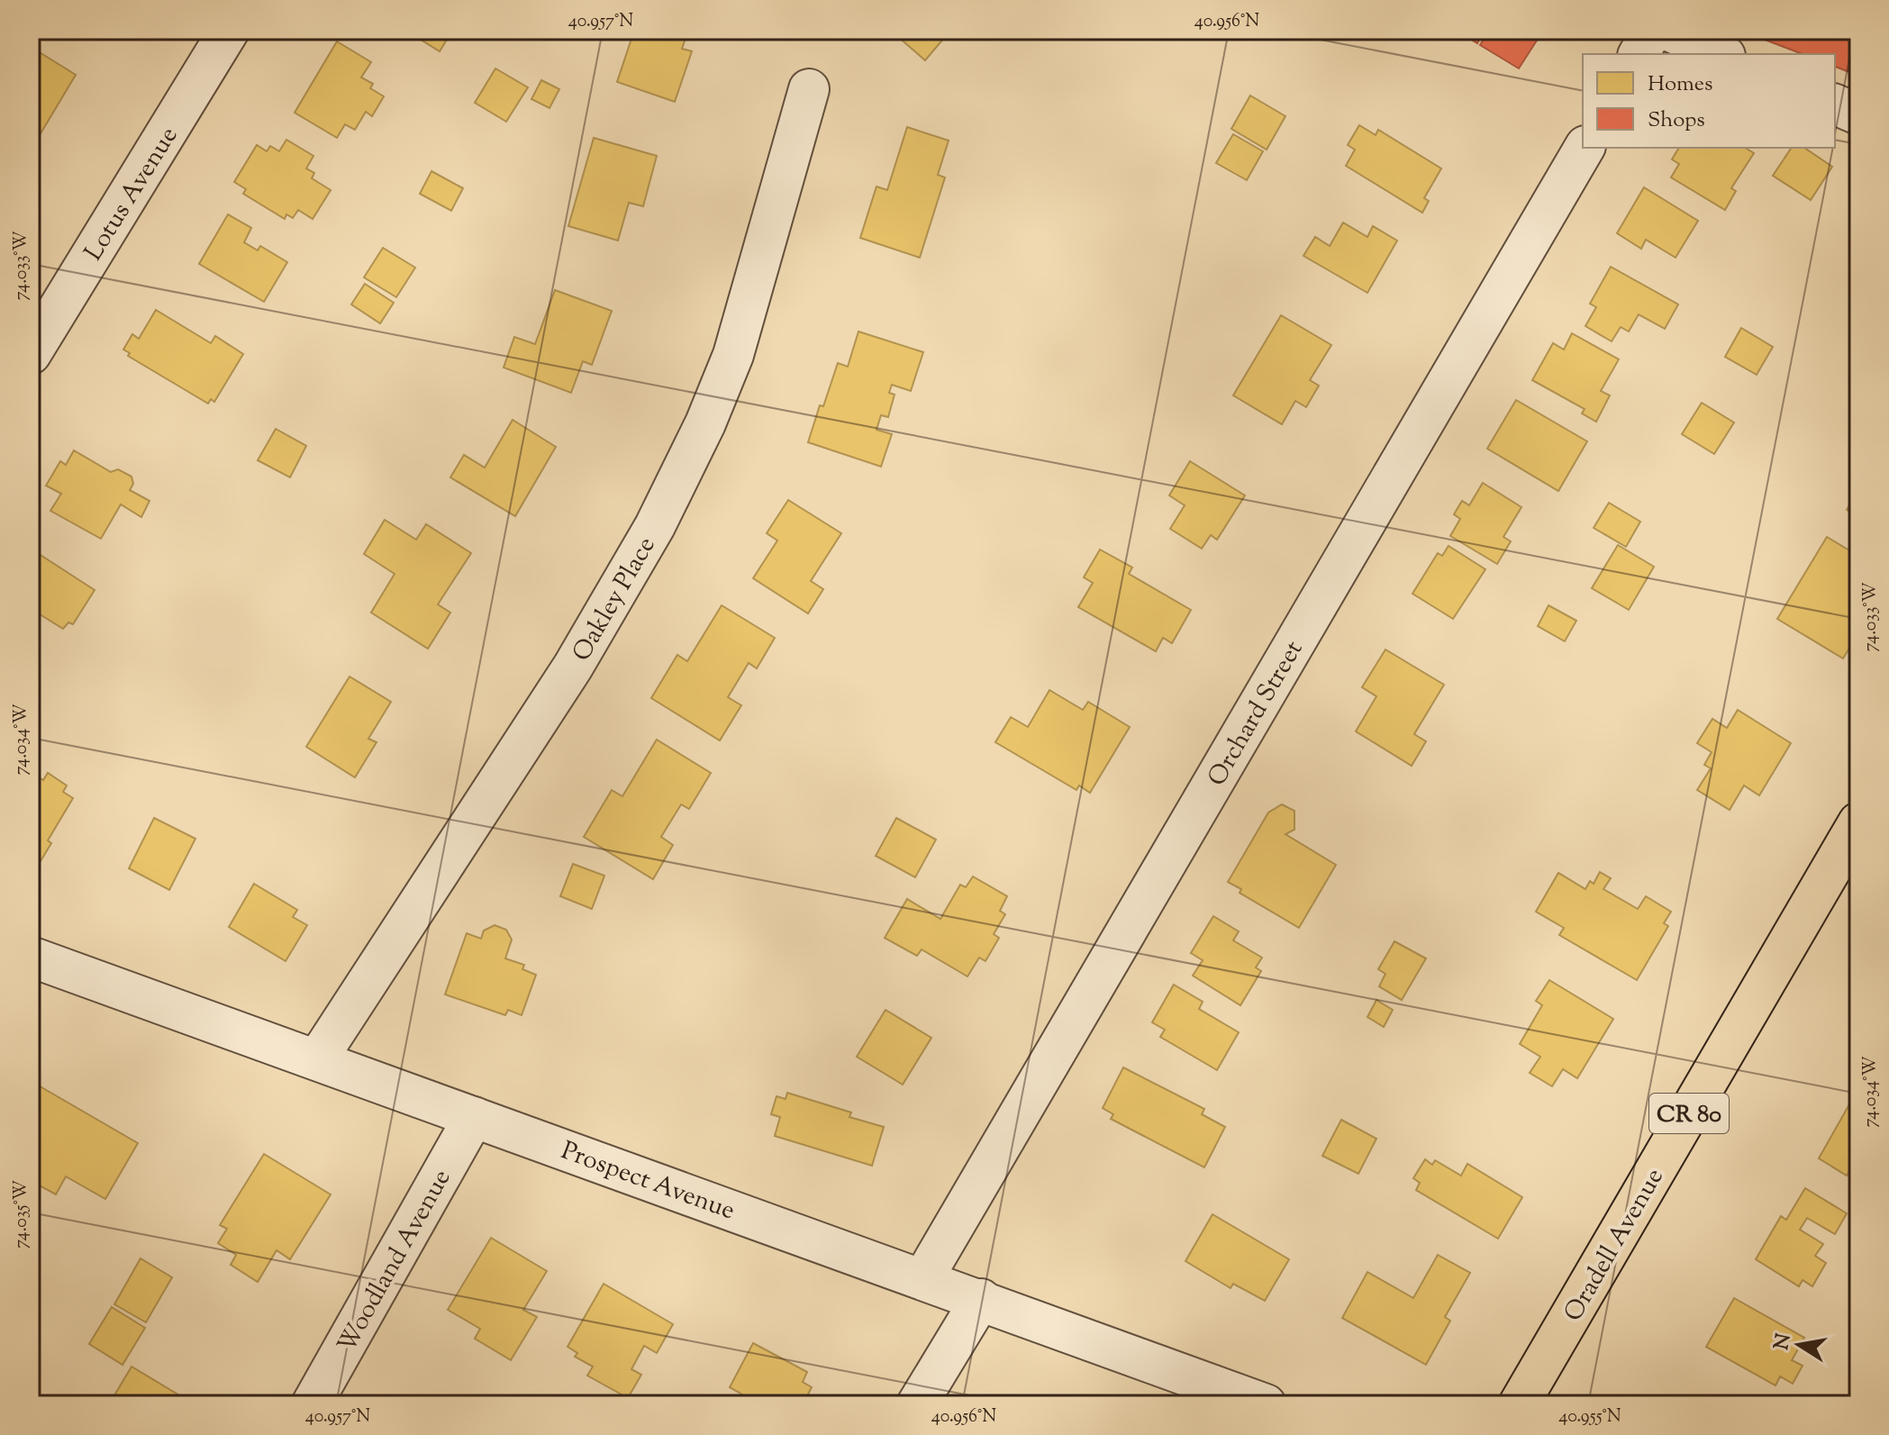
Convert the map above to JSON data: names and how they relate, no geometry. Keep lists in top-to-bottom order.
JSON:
{
  "streets": {
    "main road": ["CR 80", "Oradell Avenue"],
    "street": [
      "Lotus Avenue",
      "Oakley Place",
      "Orchard Street",
      "Prospect Avenue",
      "Woodland Avenue"
    ]
  },
  "crossings": [
    ["Oakley Place", "Prospect Avenue"],
    ["Orchard Street", "Prospect Avenue"],
    ["Prospect Avenue", "Woodland Avenue"]
  ],
  "legend": ["Homes", "Shops"],
  "north": "left",
  "coordinates": [
    "40.957°N",
    "40.956°N",
    "74.033°W",
    "74.034°W",
    "74.035°W",
    "40.955°N"
  ]
}
